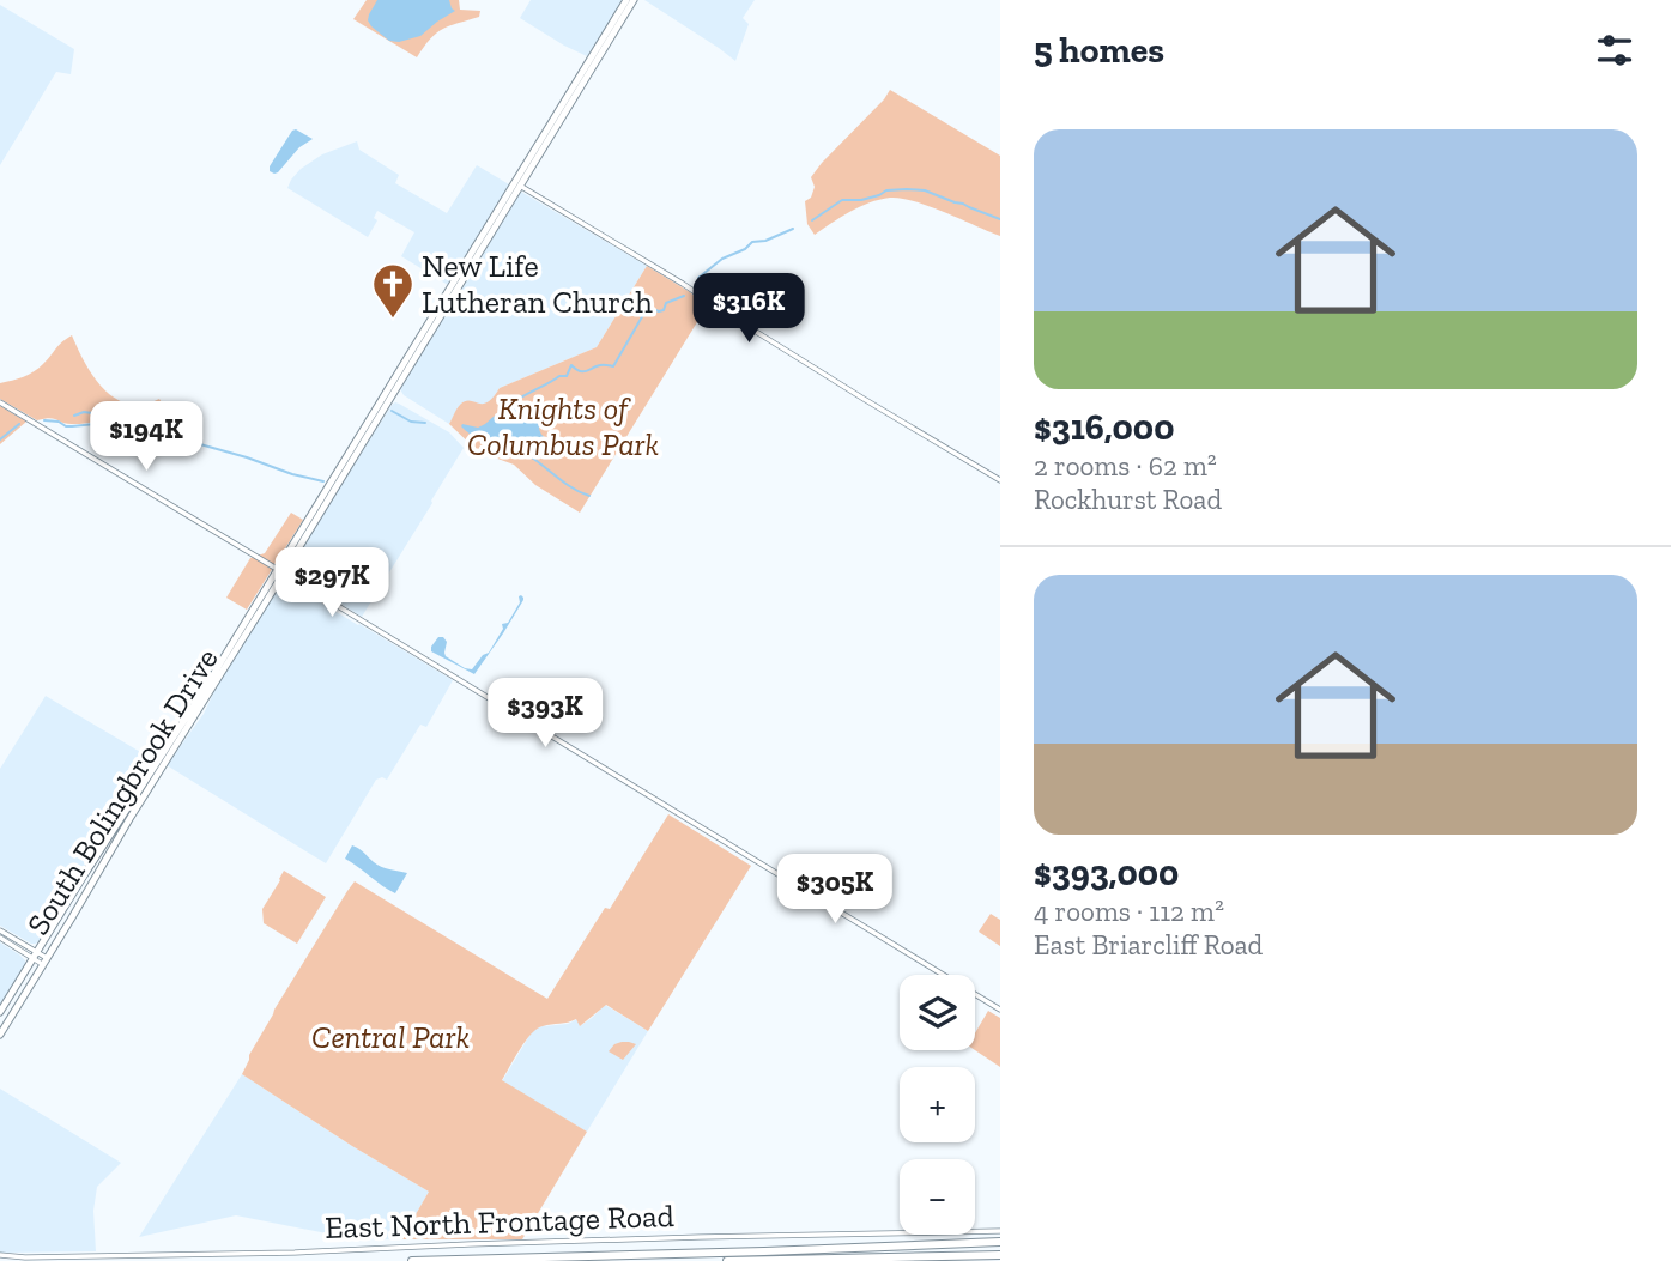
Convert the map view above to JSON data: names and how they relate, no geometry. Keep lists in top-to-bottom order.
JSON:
{
  "streets": {
    "main road": ["South Bolingbrook Drive"],
    "street": ["East North Frontage Road"]
  },
  "parks": ["Knights of Columbus Park", "Central Park"],
  "places": {
    "church": ["New Life Lutheran Church"]
  },
  "page": {
    "heading": "5 homes",
    "list": [
      {
        "name": "$316,000",
        "note": "2 rooms · 62 m² · Rockhurst Road"
      },
      {
        "name": "$393,000",
        "note": "4 rooms · 112 m² · East Briarcliff Road"
      }
    ],
    "price": [
      "$316K",
      "$194K",
      "$297K",
      "$393K",
      "$305K"
    ],
    "map_buttons": ["+", "−"]
  }
}
